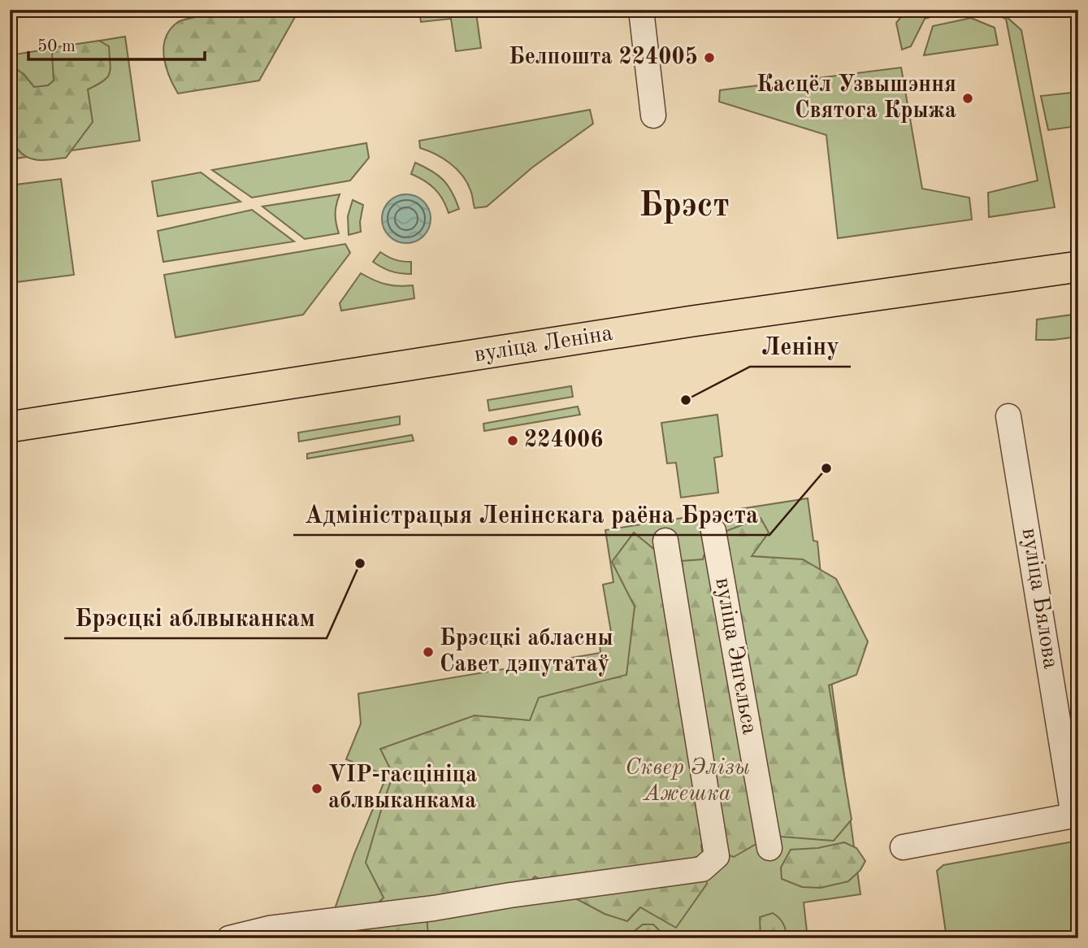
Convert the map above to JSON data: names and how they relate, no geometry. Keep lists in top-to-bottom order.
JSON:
{
  "streets": {
    "main road": ["вуліца Леніна"],
    "street": ["вуліца Бялова", "вуліца Энгельса"]
  },
  "districts": ["Брэст"],
  "parks": ["Сквер Элізы Ажешка"],
  "places": [
    "Белпошта 224005",
    "Касцёл Узвышэння Святога Крыжа",
    "Леніну",
    "224006",
    "Адміністрацыя Ленінскага раёна Брэста",
    "Брэсцкі аблвыканкам",
    "Брэсцкі абласны Савет дэпутатаў",
    "VIP-гасцініца аблвыканкама"
  ],
  "scale_bar": "50 m"
}
